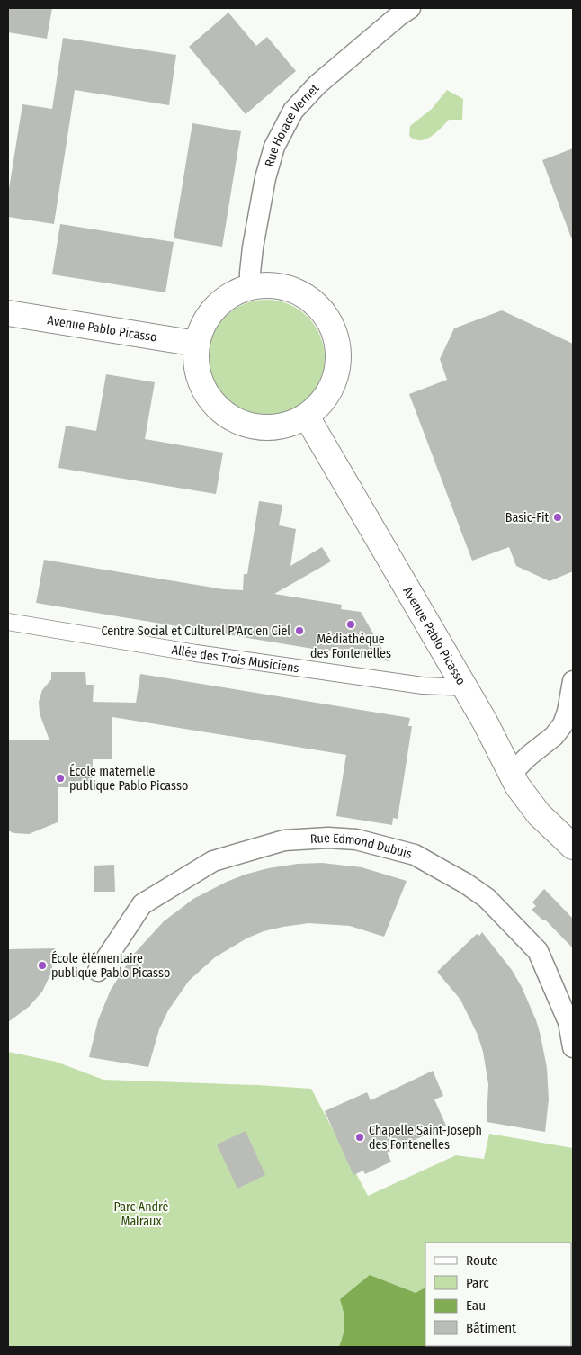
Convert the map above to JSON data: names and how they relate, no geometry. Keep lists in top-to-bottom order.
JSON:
{
  "streets": {
    "street": [
      "Rue Horace Vernet",
      "Avenue Pablo Picasso",
      "Allée des Trois Musiciens",
      "Rue Edmond Dubuis"
    ]
  },
  "crossings": [
    ["Rue Horace Vernet", "Avenue Pablo Picasso"],
    ["Avenue Pablo Picasso", "Allée des Trois Musiciens"]
  ],
  "parks": ["Parc André Malraux"],
  "places": [
    "Basic-Fit",
    "Médiathèque des Fontenelles",
    "Centre Social et Culturel P'Arc en Ciel",
    "École maternelle publique Pablo Picasso",
    "École élémentaire publique Pablo Picasso",
    "Chapelle Saint-Joseph des Fontenelles"
  ],
  "legend": [
    "Route",
    "Parc",
    "Eau",
    "Bâtiment"
  ]
}
